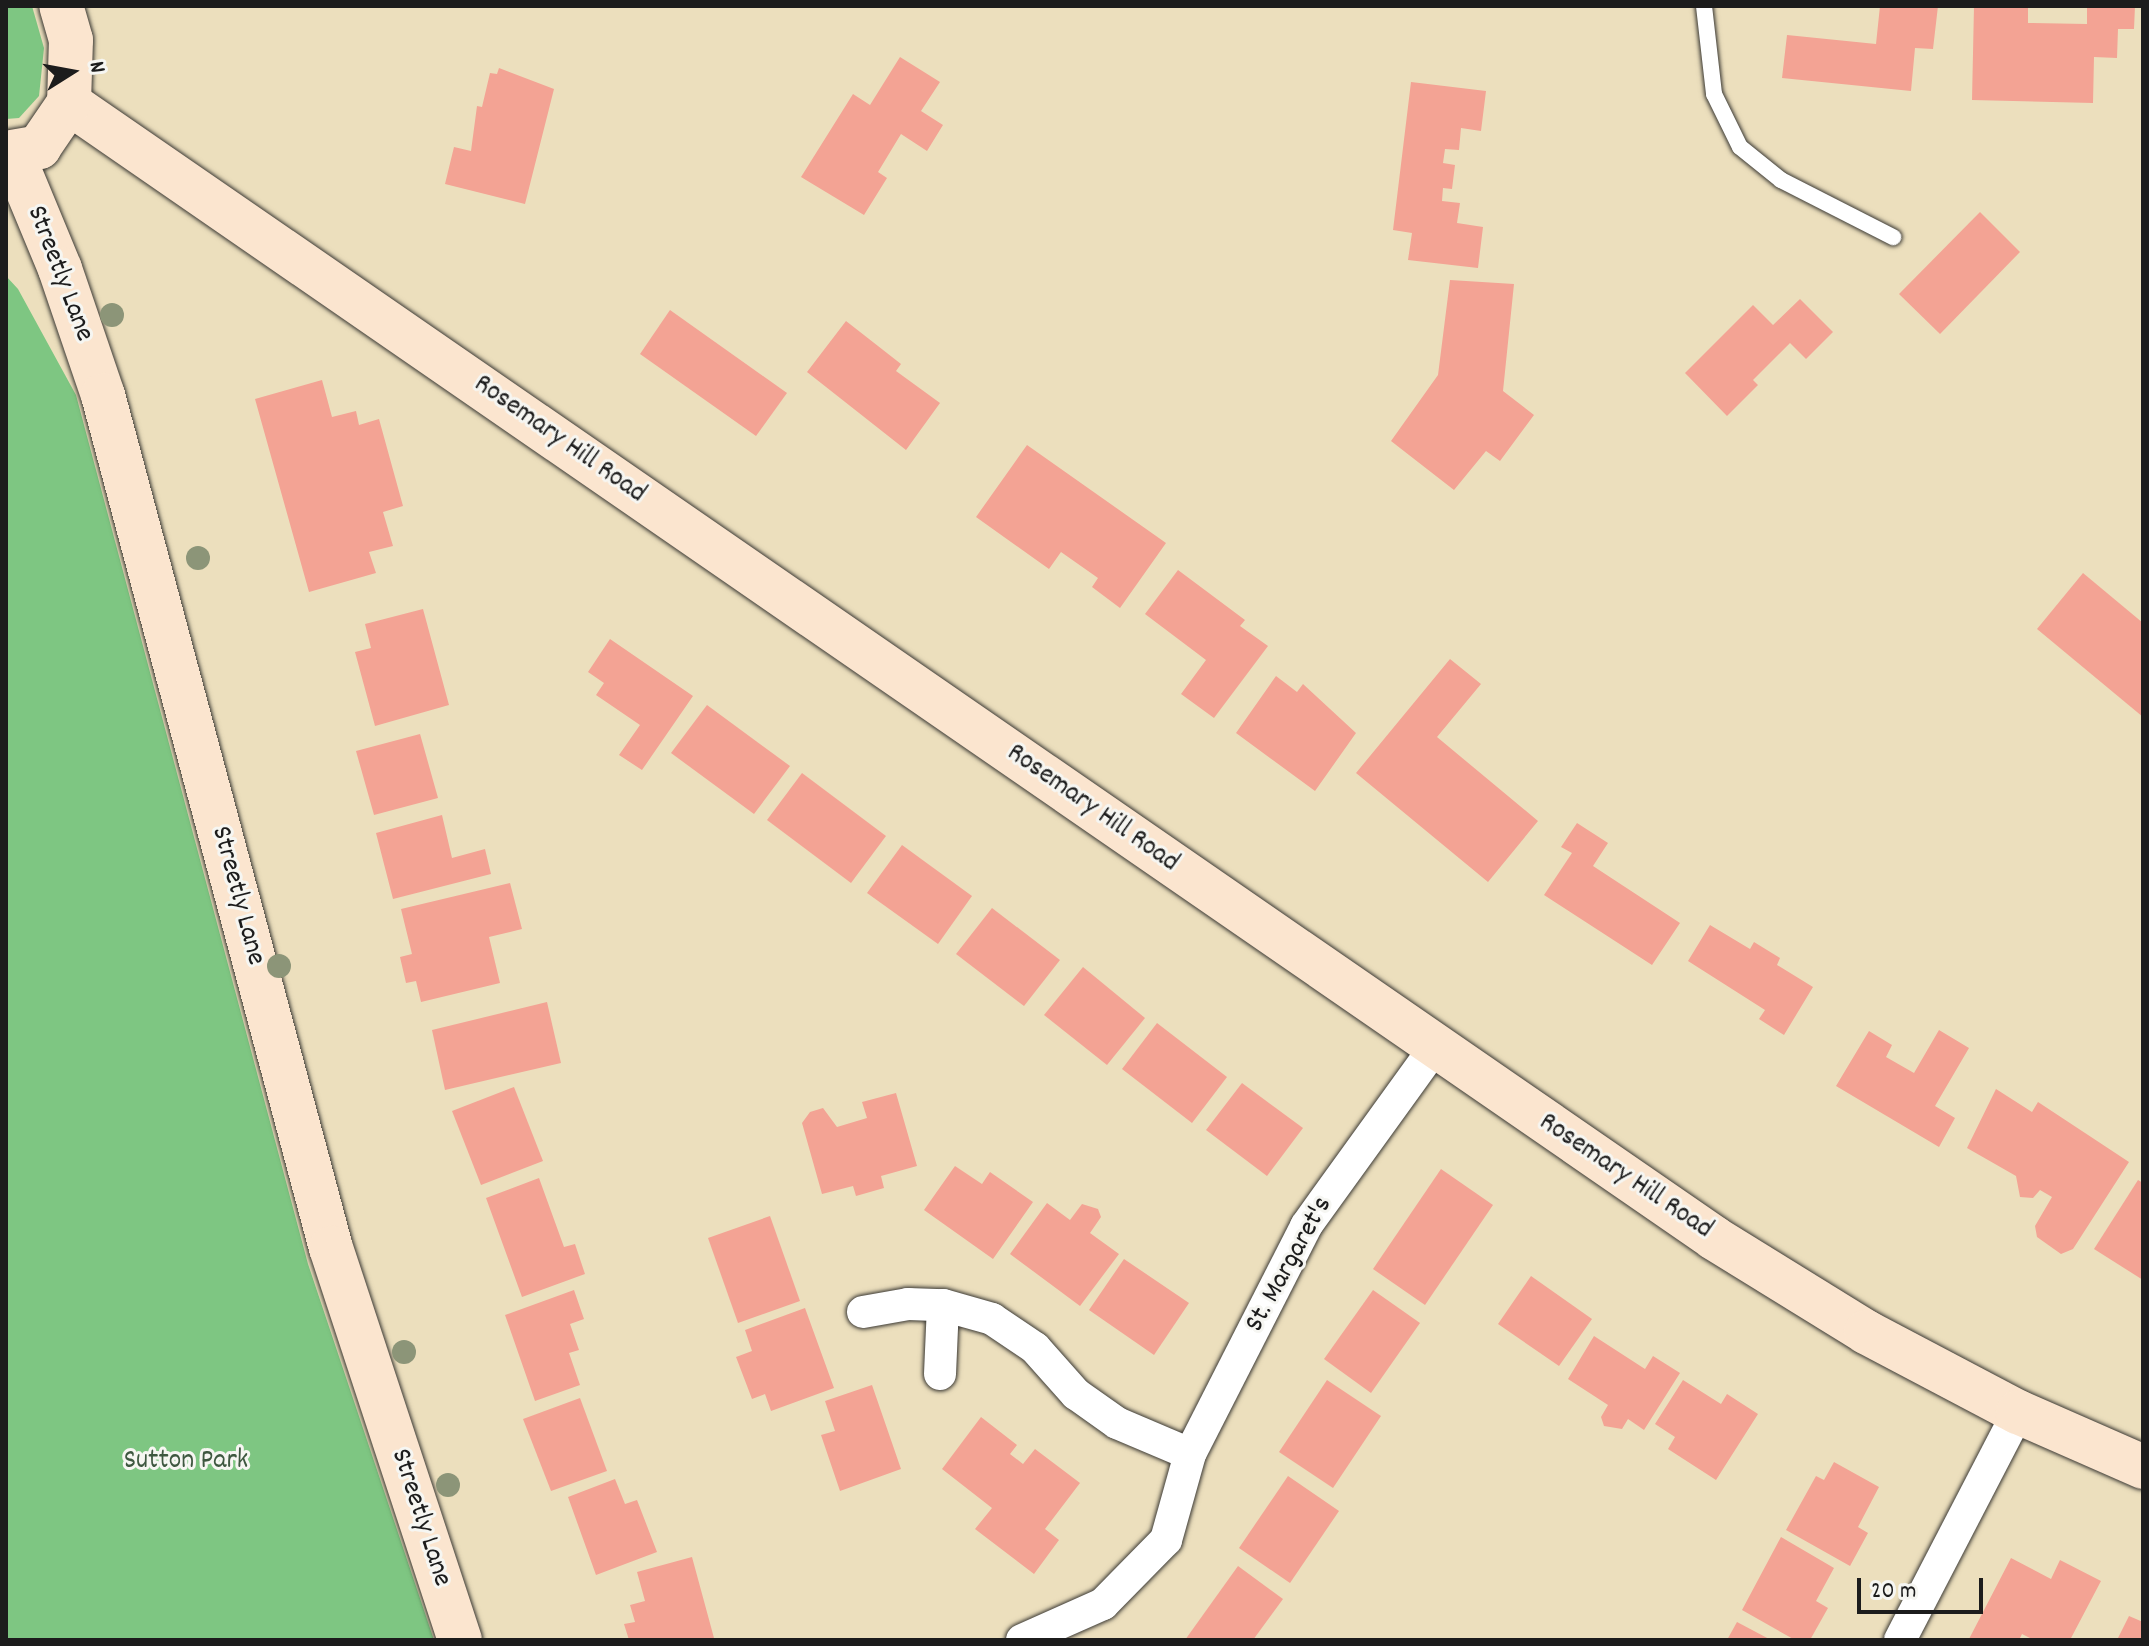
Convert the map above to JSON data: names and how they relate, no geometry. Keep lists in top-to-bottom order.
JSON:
{
  "streets": {
    "main road": ["Streetly Lane", "Rosemary Hill Road"],
    "street": ["St. Margaret's"]
  },
  "crossings": [
    ["Rosemary Hill Road", "St. Margaret's"]
  ],
  "parks": ["Sutton Park"],
  "scale_bar": "20 m",
  "north": "right"
}
